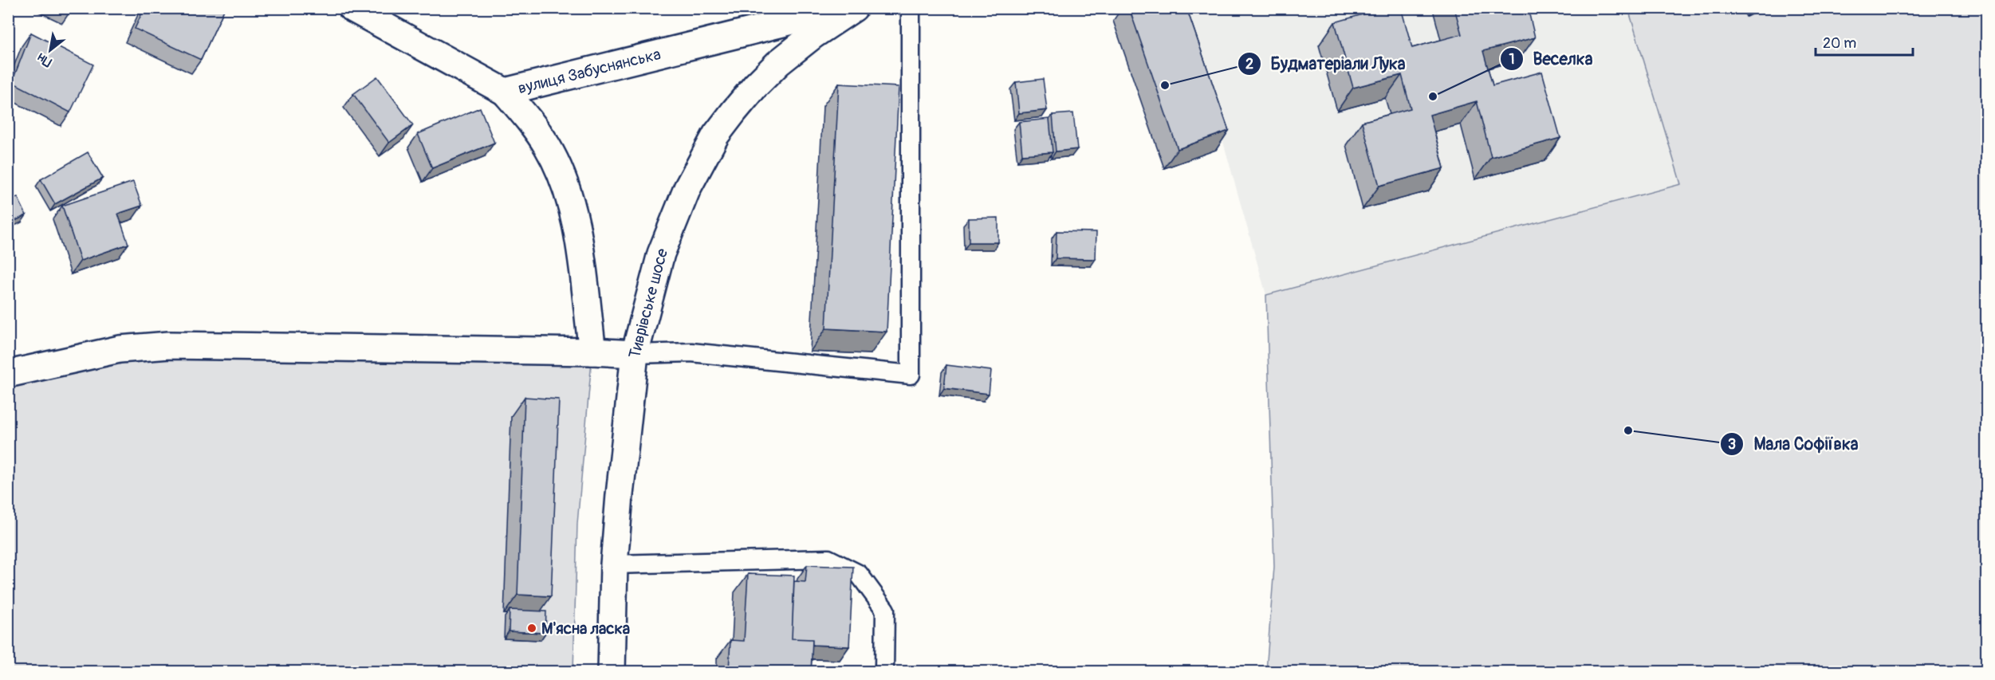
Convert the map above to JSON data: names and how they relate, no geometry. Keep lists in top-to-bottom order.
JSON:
{
  "streets": {
    "street": ["вулиця Забуснянська", "Тиврівське шосе"]
  },
  "places": [
    "Будматеріали Лука",
    "Веселка",
    "Мала Софіївка",
    "М'ясна ласка"
  ],
  "scale_bar": "20 m",
  "north": "bottom left"
}
